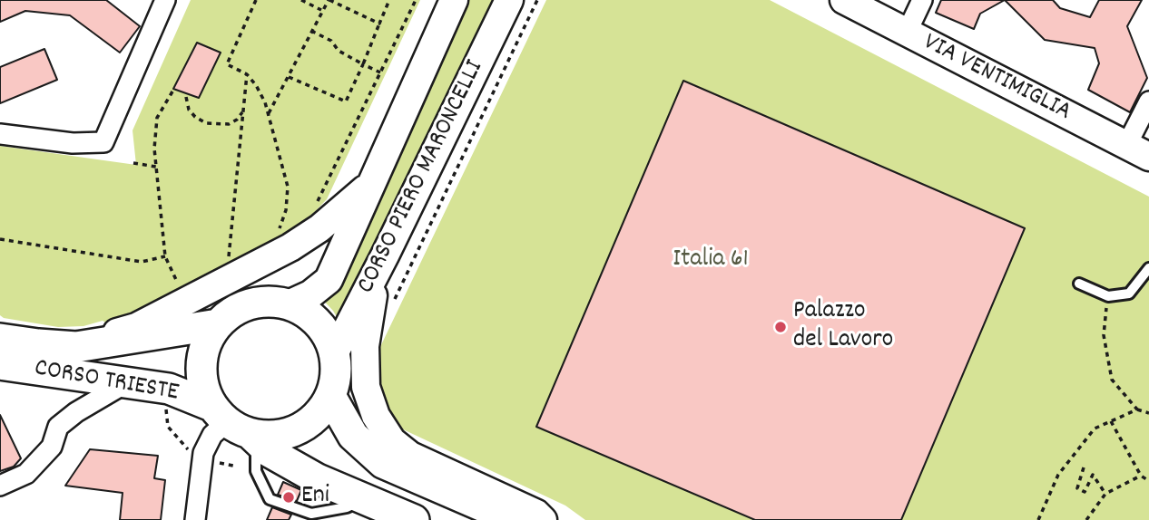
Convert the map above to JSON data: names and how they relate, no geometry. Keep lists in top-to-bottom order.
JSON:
{
  "streets": {
    "main road": ["VIA VENTIMIGLIA", "CORSO PIERO MARONCELLI", "CORSO TRIESTE"]
  },
  "crossings": [
    ["CORSO PIERO MARONCELLI", "CORSO TRIESTE"]
  ],
  "parks": ["Italia 61"],
  "places": ["Palazzo del Lavoro", "Eni"]
}
